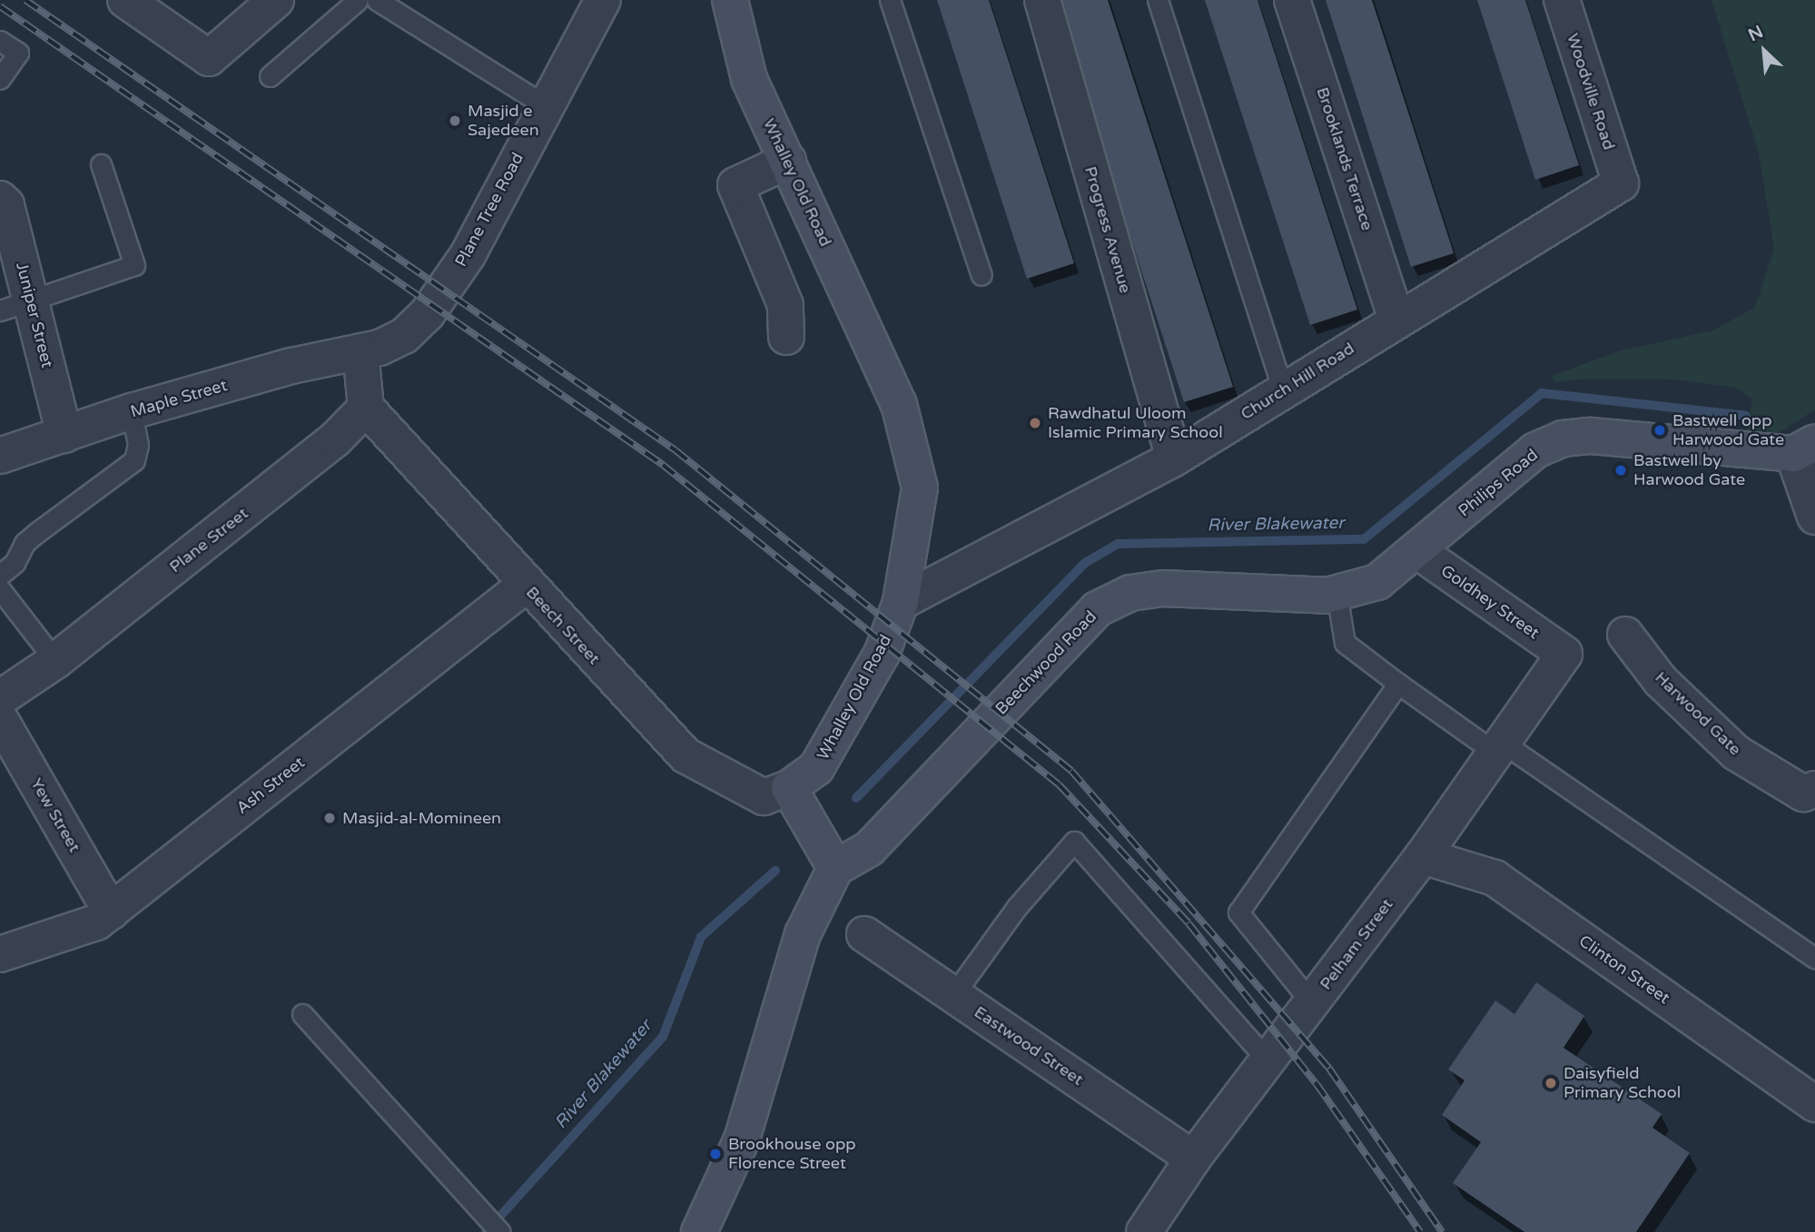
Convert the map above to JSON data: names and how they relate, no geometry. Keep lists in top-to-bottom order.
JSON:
{
  "streets": {
    "street": [
      "Woodville Road",
      "Brooklands Terrace",
      "Whalley Old Road",
      "Plane Tree Road",
      "Progress Avenue",
      "Juniper Street",
      "Church Hill Road",
      "Maple Street",
      "Philips Road",
      "Plane Street",
      "Goldhey Street",
      "Beech Street",
      "Beechwood Road",
      "Harwood Gate",
      "Ash Street",
      "Yew Street",
      "Pelham Street",
      "Clinton Street",
      "Eastwood Street"
    ]
  },
  "crossings": [
    ["Woodville Road", "Church Hill Road"],
    ["Brooklands Terrace", "Church Hill Road"],
    ["Whalley Old Road", "Church Hill Road"],
    ["Whalley Old Road", "Beech Street"],
    ["Plane Tree Road", "Maple Street"],
    ["Progress Avenue", "Church Hill Road"],
    ["Juniper Street", "Maple Street"],
    ["Philips Road", "Goldhey Street"],
    ["Philips Road", "Beechwood Road"],
    ["Plane Street", "Beech Street"],
    ["Goldhey Street", "Beechwood Road"],
    ["Goldhey Street", "Pelham Street"],
    ["Beech Street", "Ash Street"],
    ["Ash Street", "Yew Street"],
    ["Pelham Street", "Clinton Street"],
    ["Pelham Street", "Eastwood Street"]
  ],
  "water": ["River Blakewater"],
  "places": [
    "Masjid e Sajedeen",
    "Rawdhatul Uloom Islamic Primary School",
    "Bastwell opp Harwood Gate",
    "Bastwell by Harwood Gate",
    "Masjid-al-Momineen",
    "Daisyfield Primary School",
    "Brookhouse opp Florence Street"
  ],
  "north": "top left"
}
